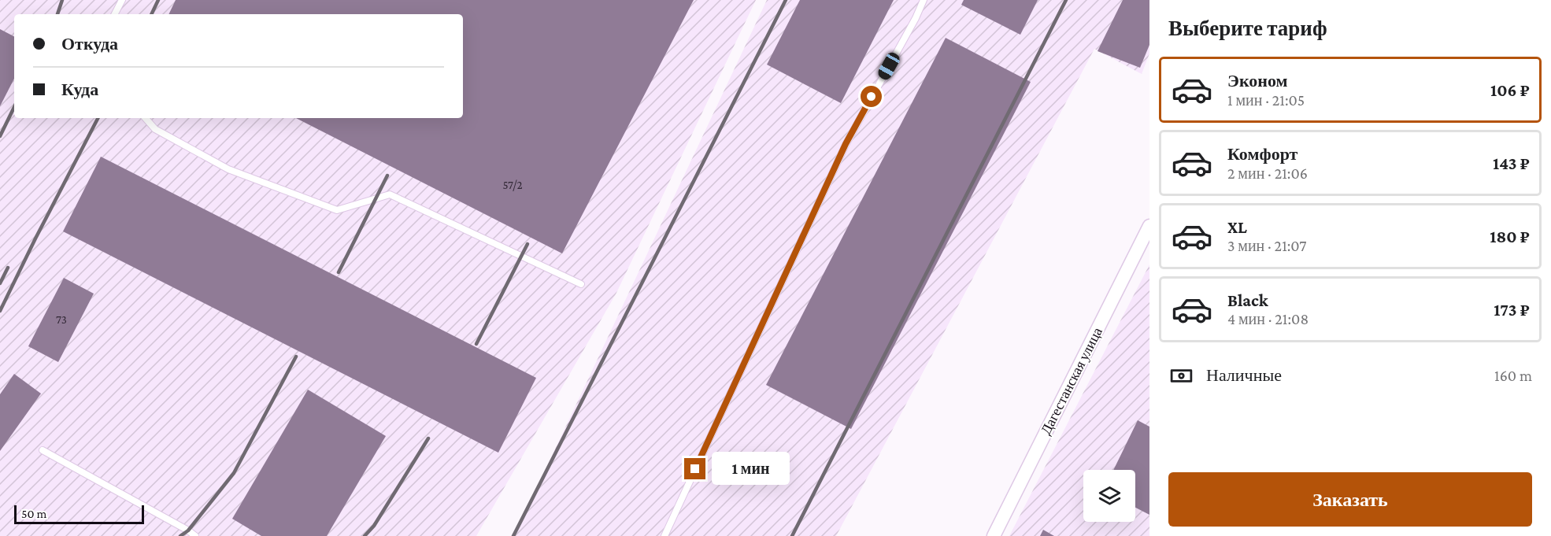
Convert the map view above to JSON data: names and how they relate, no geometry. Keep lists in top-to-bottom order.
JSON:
{
  "streets": {
    "street": ["Дагестанская улица"]
  },
  "house_numbers": ["57/2", "73"],
  "scale_bar": "50 m",
  "page": {
    "heading": "Выберите тариф",
    "banner": ["Откуда", "Куда"],
    "list": [
      {
        "name": "Эконом",
        "note": "1 мин · 21:05",
        "value": "106 ₽"
      },
      {
        "name": "Комфорт",
        "note": "2 мин · 21:06",
        "value": "143 ₽"
      },
      {
        "name": "XL",
        "note": "3 мин · 21:07",
        "value": "180 ₽"
      },
      {
        "name": "Black",
        "note": "4 мин · 21:08",
        "value": "173 ₽"
      }
    ],
    "pay": ["Наличные", "160 m"],
    "bubble": "1 мин",
    "buttons": "Заказать",
    "scale": "50 m"
  }
}
